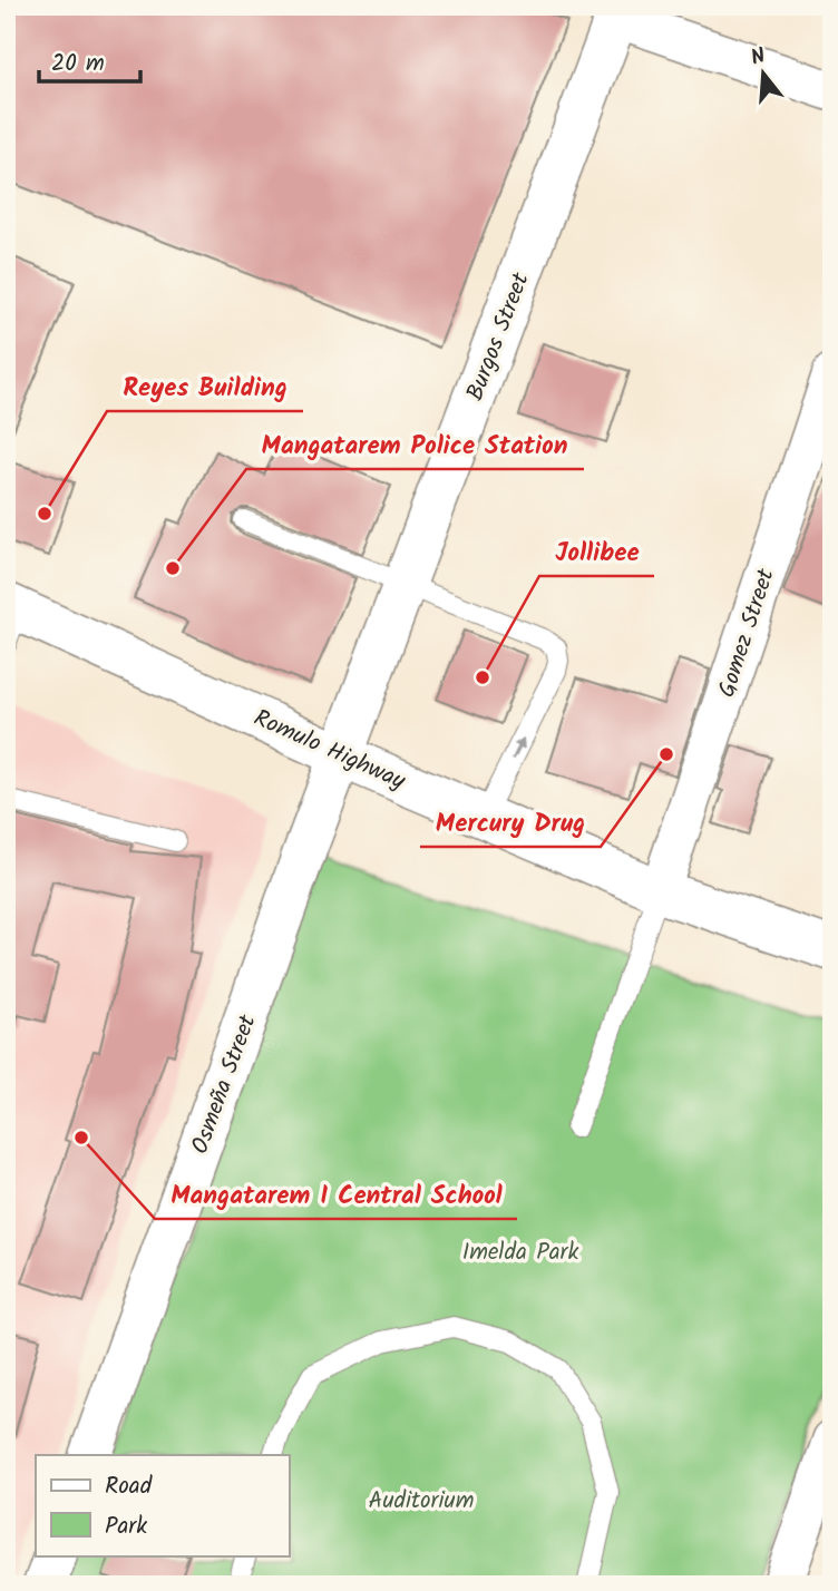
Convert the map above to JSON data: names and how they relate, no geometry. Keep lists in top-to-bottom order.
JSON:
{
  "streets": {
    "main road": ["Burgos Street", "Romulo Highway", "Osmeña Street"],
    "street": ["Gomez Street"]
  },
  "crossings": [
    ["Burgos Street", "Romulo Highway"],
    ["Burgos Street", "Osmeña Street"],
    ["Gomez Street", "Romulo Highway"],
    ["Romulo Highway", "Osmeña Street"]
  ],
  "parks": ["Imelda Park", "Auditorium"],
  "places": [
    "Reyes Building",
    "Mangatarem Police Station",
    "Jollibee",
    "Mercury Drug",
    "Mangatarem I Central School"
  ],
  "legend": ["Road", "Park"],
  "scale_bar": "20 m",
  "north": "top"
}
